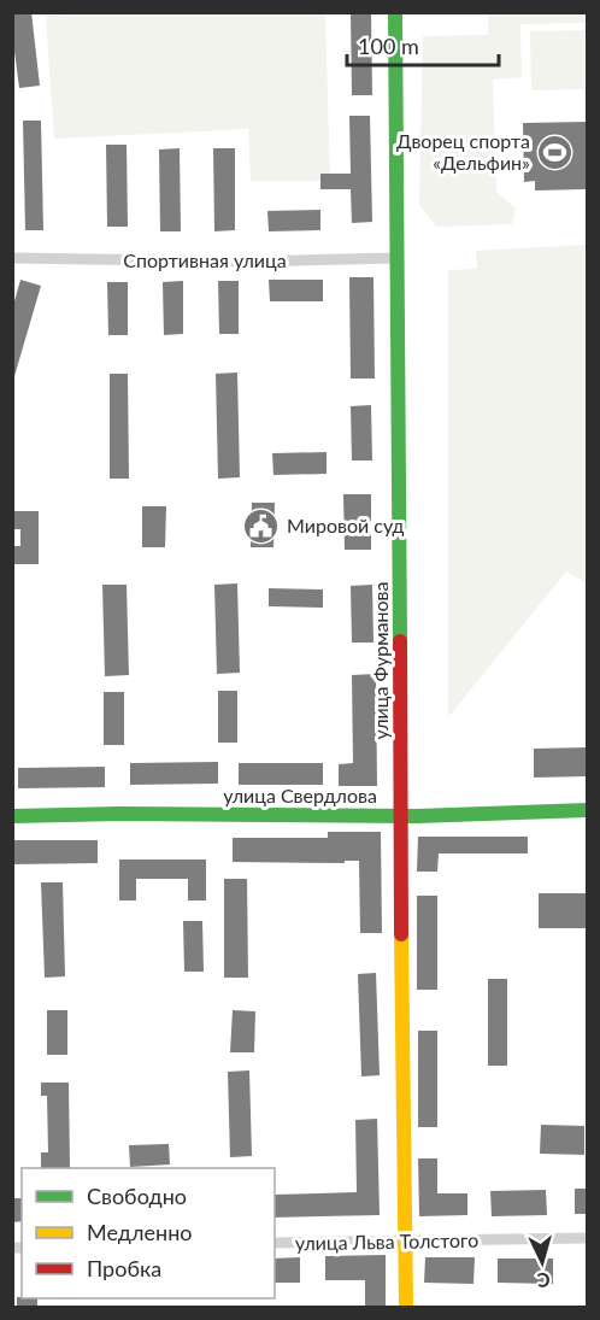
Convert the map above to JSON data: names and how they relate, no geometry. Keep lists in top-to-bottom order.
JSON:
{
  "streets": {
    "main road": ["улица Фурманова", "улица Свердлова"],
    "street": ["Спортивная улица", "улица Льва Толстого"]
  },
  "crossings": [
    ["Спортивная улица", "улица Фурманова"],
    ["улица Фурманова", "улица Свердлова"],
    ["улица Фурманова", "улица Льва Толстого"]
  ],
  "places": {
    "sports": ["Дворец спорта «Дельфин»"],
    "public building": ["Мировой суд"]
  },
  "legend": ["Свободно", "Медленно", "Пробка"],
  "scale_bar": "100 m",
  "north": "bottom"
}
